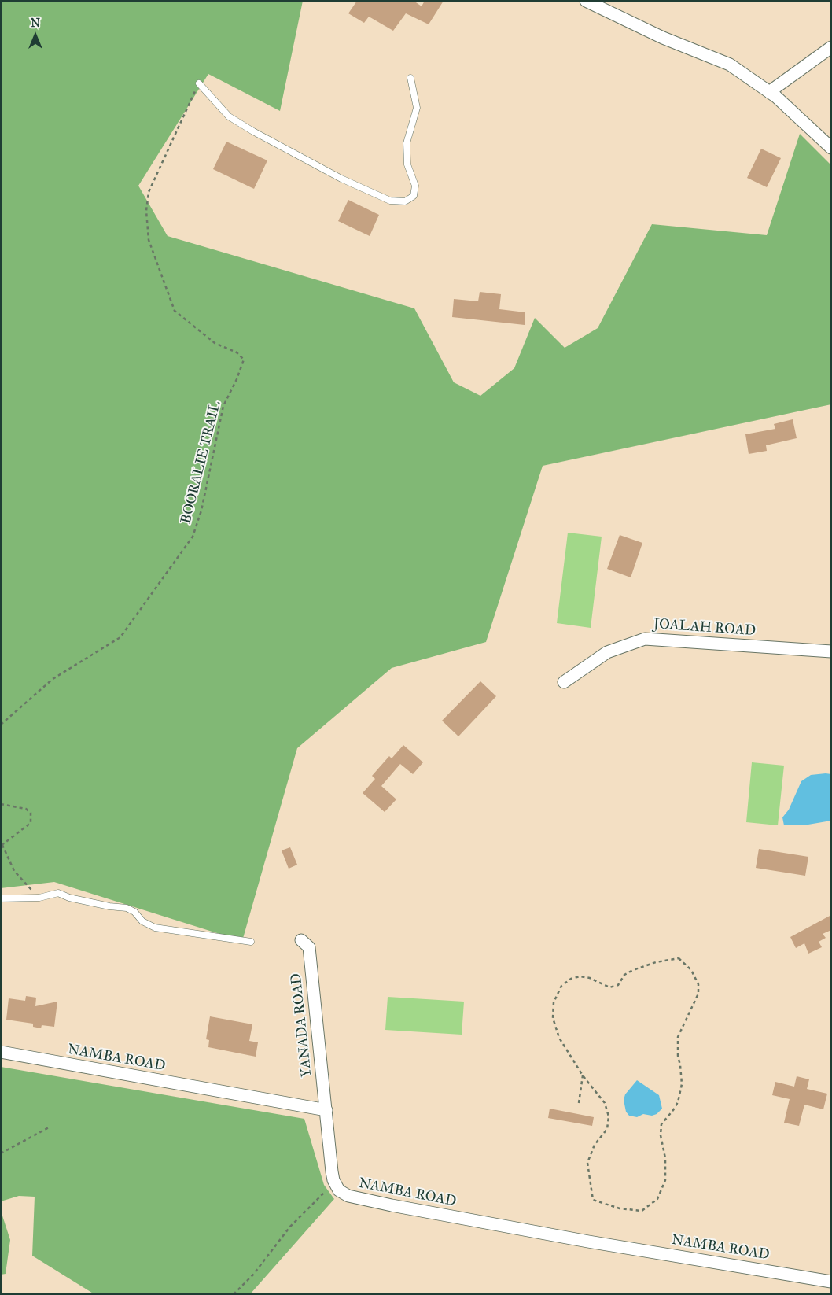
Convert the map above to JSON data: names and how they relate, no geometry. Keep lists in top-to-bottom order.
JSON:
{
  "streets": {
    "street": ["JOALAH ROAD", "YANADA ROAD", "NAMBA ROAD"],
    "path": ["BOORALIE TRAIL"]
  },
  "crossings": [
    ["YANADA ROAD", "NAMBA ROAD"]
  ],
  "north": "top"
}
